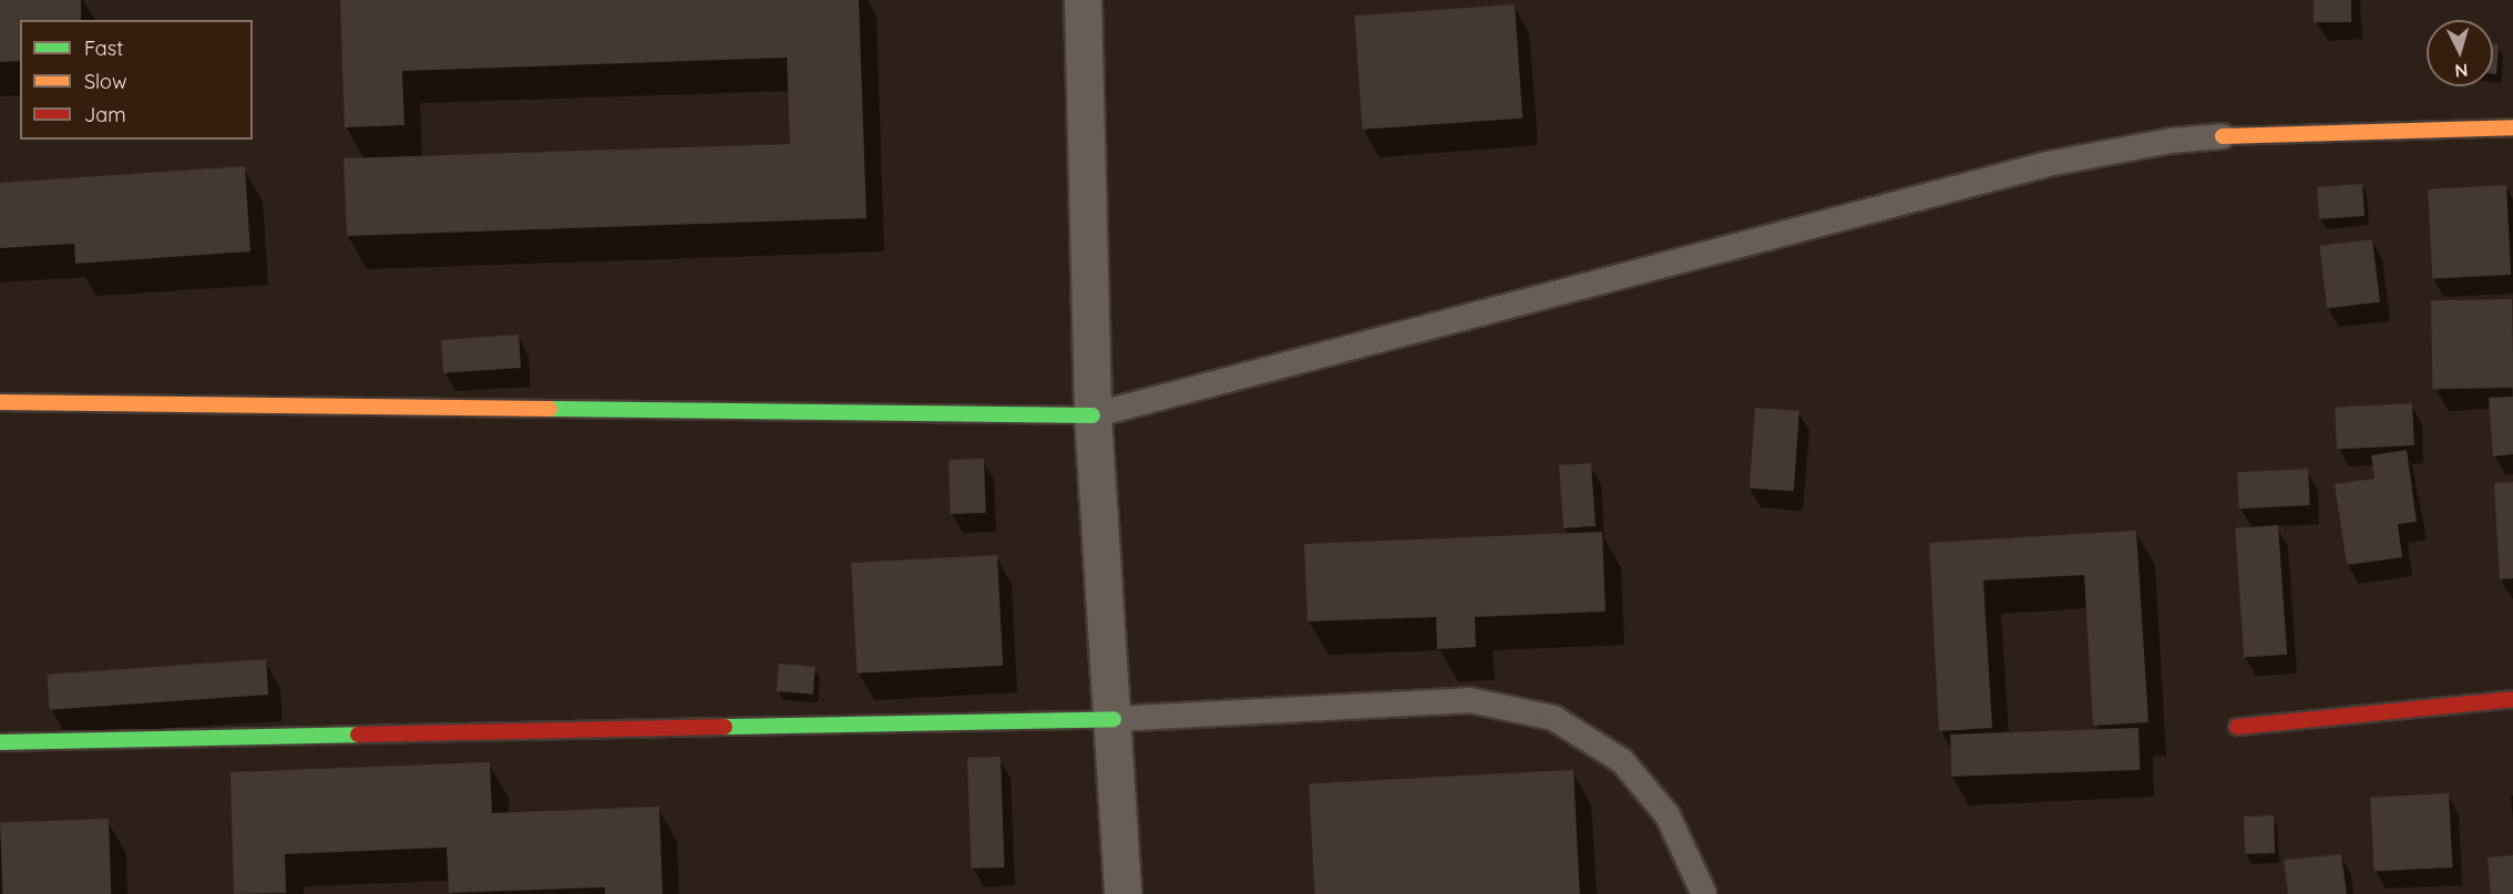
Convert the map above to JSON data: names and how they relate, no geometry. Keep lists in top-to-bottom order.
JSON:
{
  "legend": ["Fast", "Slow", "Jam"],
  "north": "bottom"
}
